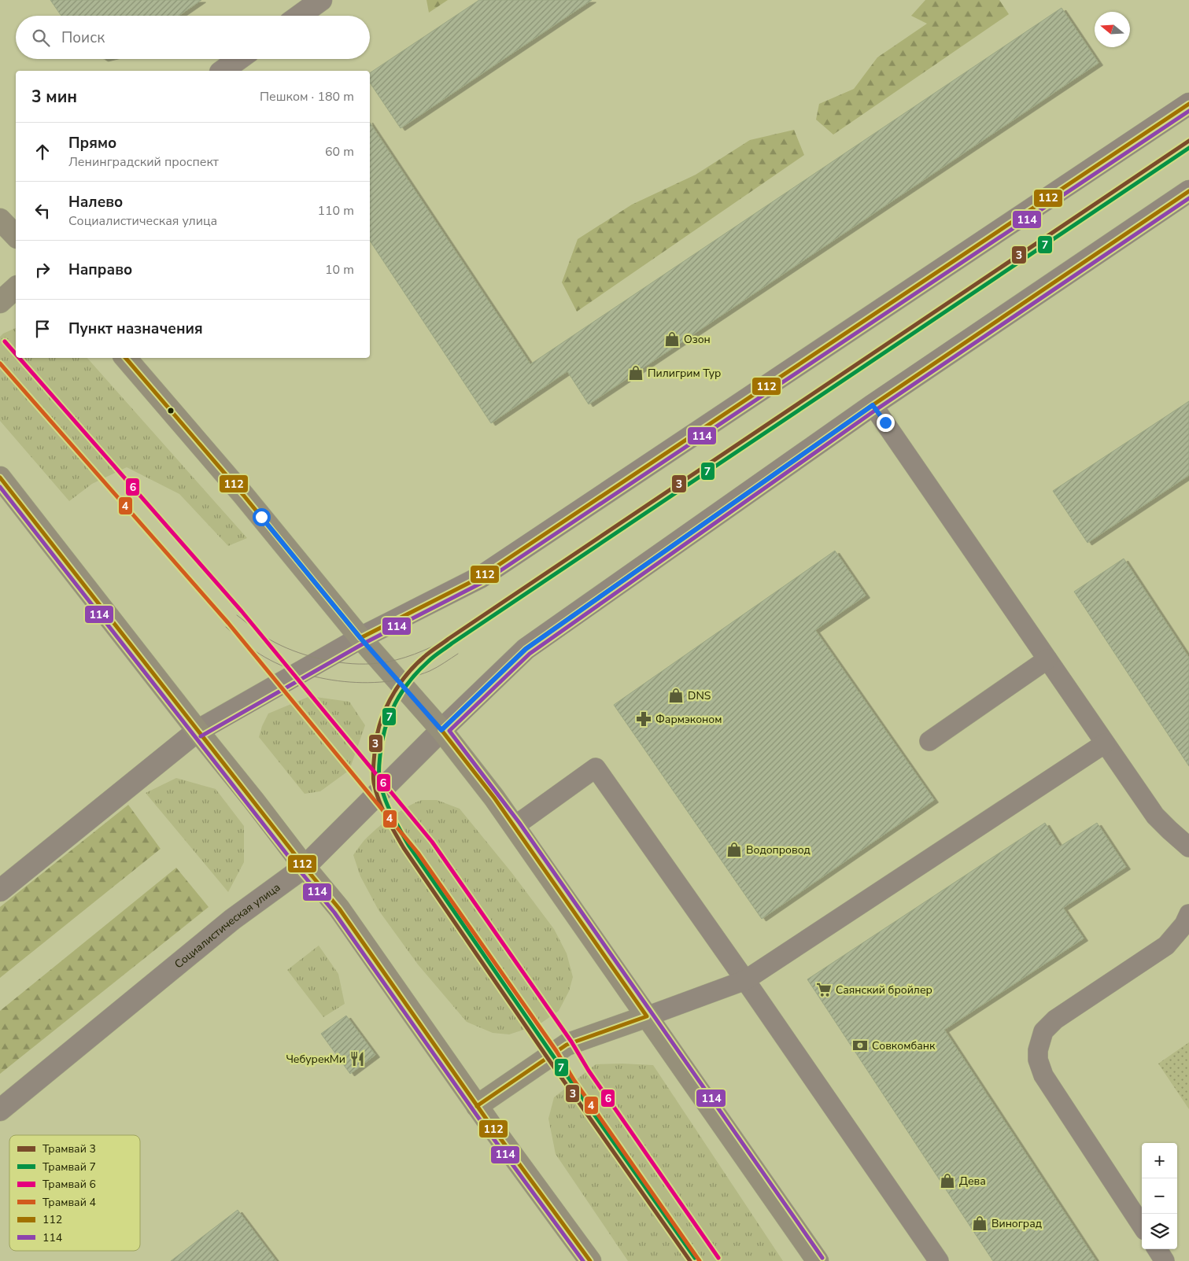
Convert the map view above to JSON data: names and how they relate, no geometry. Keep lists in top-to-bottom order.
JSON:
{
  "streets": {
    "street": ["Социалистическая улица"]
  },
  "places": {
    "shop": [
      "Озон",
      "Пилигрим Тур",
      "DNS",
      "Водопровод",
      "Дева",
      "Виноград"
    ],
    "pharmacy": ["Фармэконом"],
    "supermarket": ["Саянский бройлер"],
    "bank": ["Совкомбанк"],
    "restaurant": ["ЧебурекМи"]
  },
  "lines": [
    "transit line 112",
    "transit line 114",
    "tram line 3",
    "tram line 7",
    "tram line 6",
    "tram line 4"
  ],
  "legend": [
    "Трамвай 3",
    "Трамвай 7",
    "Трамвай 6",
    "Трамвай 4",
    "112",
    "114"
  ],
  "north": "left",
  "page": {
    "search": "Поиск",
    "heading": ["3 мин", "Пешком · 180 m"],
    "list": [
      ["Прямо", "Ленинградский проспект", "60 m"],
      ["Налево", "Социалистическая улица", "110 m"],
      ["Направо", "10 m"],
      "Пункт назначения"
    ],
    "map_buttons": ["+", "−"]
  }
}
